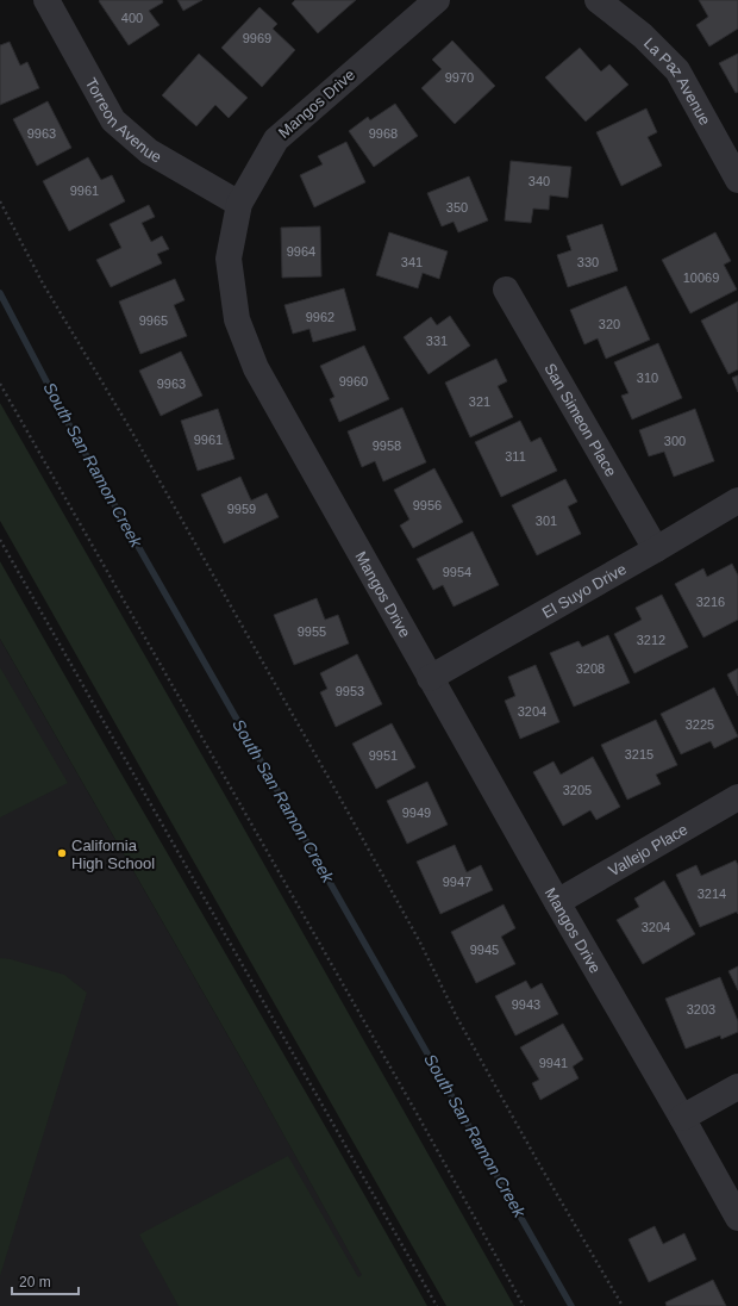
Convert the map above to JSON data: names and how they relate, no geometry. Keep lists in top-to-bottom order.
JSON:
{
  "streets": {
    "street": [
      "La Paz Avenue",
      "Mangos Drive",
      "Torreon Avenue",
      "San Simeon Place",
      "El Suyo Drive",
      "Vallejo Place"
    ]
  },
  "crossings": [
    ["Mangos Drive", "Torreon Avenue"],
    ["Mangos Drive", "El Suyo Drive"],
    ["Mangos Drive", "Vallejo Place"],
    ["San Simeon Place", "El Suyo Drive"]
  ],
  "water": ["South San Ramon Creek"],
  "places": ["California High School"],
  "house_numbers": [
    "400",
    "9969",
    "9970",
    "9963",
    "9968",
    "340",
    "9961",
    "350",
    "9964",
    "341",
    "330",
    "10069",
    "9962",
    "9965",
    "320",
    "331",
    "310",
    "9960",
    "9963",
    "321",
    "9961",
    "300",
    "9958",
    "311",
    "9956",
    "9959",
    "301",
    "9954",
    "3216",
    "9955",
    "3212",
    "3208",
    "9953",
    "3204",
    "3225",
    "3215",
    "9951",
    "3205",
    "9949",
    "9947",
    "3214",
    "3204",
    "9945",
    "9943",
    "3203",
    "9941"
  ],
  "scale_bar": "20 m"
}
